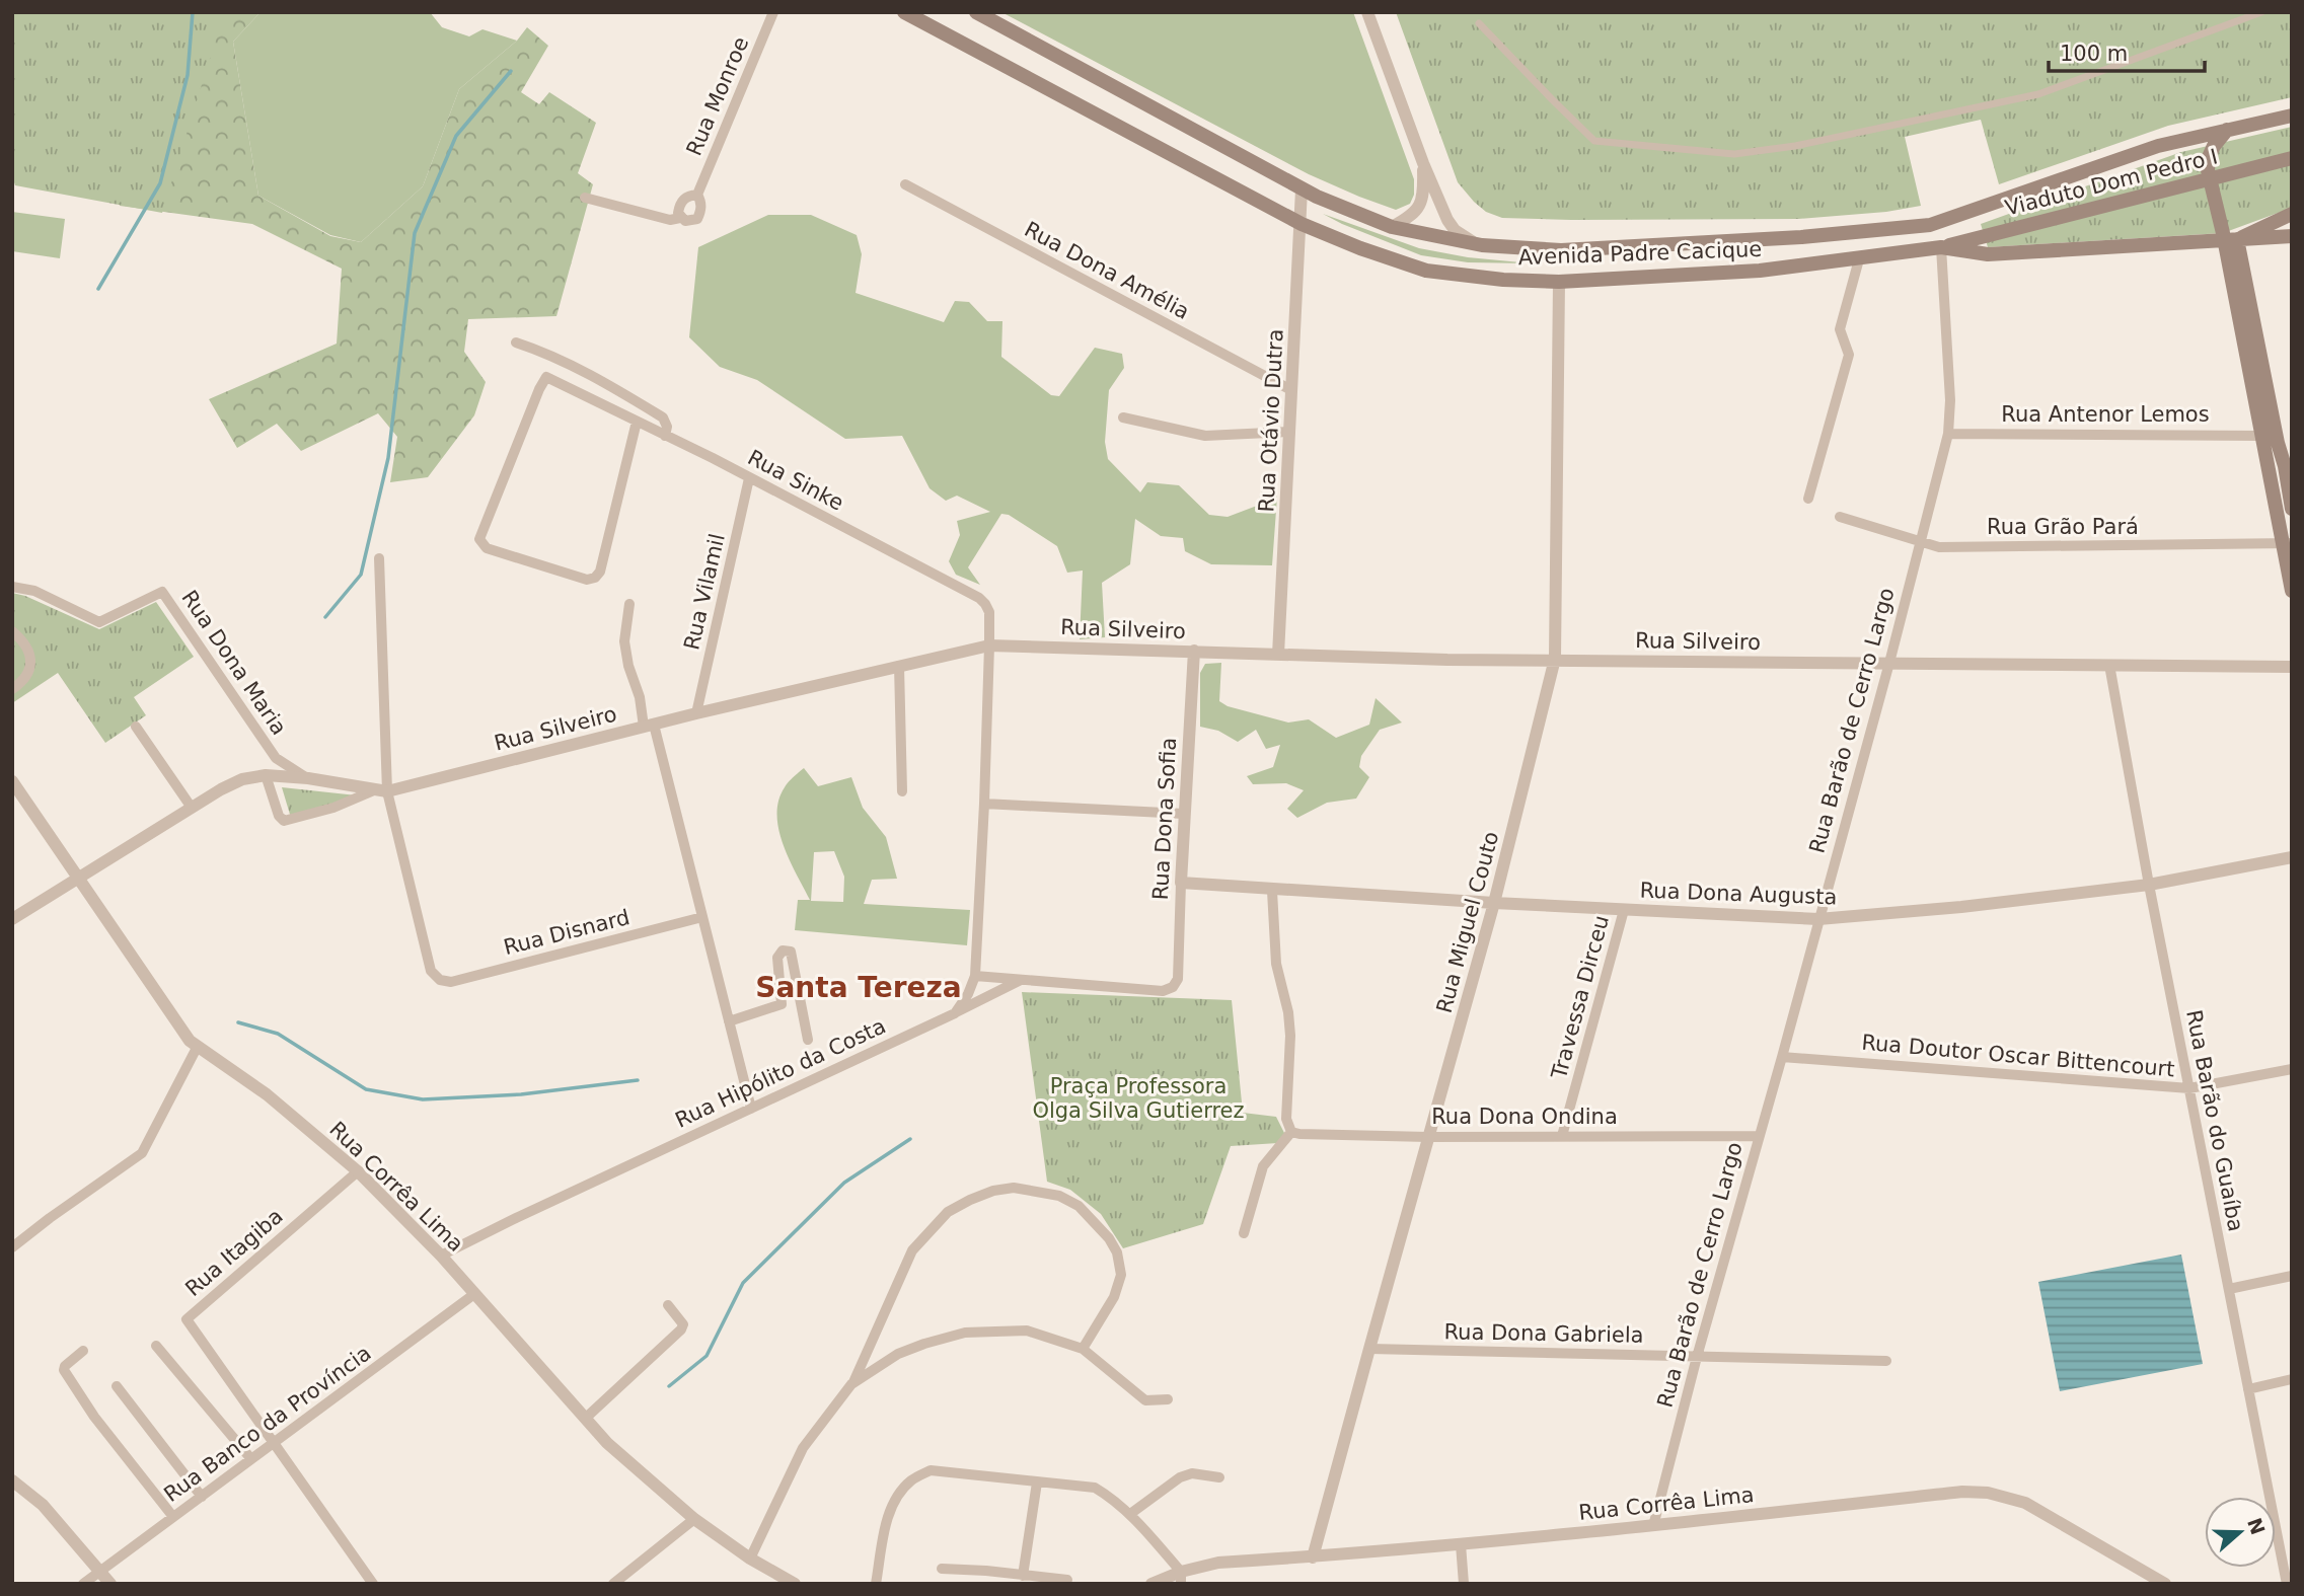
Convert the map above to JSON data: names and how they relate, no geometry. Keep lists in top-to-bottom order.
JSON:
{
  "streets": {
    "main road": ["Viaduto Dom Pedro I", "Avenida Padre Cacique"],
    "street": [
      "Rua Monroe",
      "Rua Dona Amélia",
      "Rua Antenor Lemos",
      "Rua Otávio Dutra",
      "Rua Sinke",
      "Rua Grão Pará",
      "Rua Vilamil",
      "Rua Silveiro",
      "Rua Dona Maria",
      "Rua Barão de Cerro Largo",
      "Rua Dona Sofia",
      "Rua Dona Augusta",
      "Rua Miguel Couto",
      "Rua Disnard",
      "Travessa Dirceu",
      "Rua Doutor Oscar Bittencourt",
      "Rua Hipólito da Costa",
      "Rua Dona Ondina",
      "Rua Barão do Guaíba",
      "Rua Corrêa Lima",
      "Rua Itagiba",
      "Rua Dona Gabriela",
      "Rua Banco da Província"
    ]
  },
  "crossings": [
    ["Viaduto Dom Pedro I", "Avenida Padre Cacique"],
    ["Viaduto Dom Pedro I", "Rua Barão de Cerro Largo"],
    ["Avenida Padre Cacique", "Rua Otávio Dutra"],
    ["Avenida Padre Cacique", "Rua Barão de Cerro Largo"],
    ["Avenida Padre Cacique", "Rua Miguel Couto"],
    ["Rua Dona Amélia", "Rua Otávio Dutra"],
    ["Rua Antenor Lemos", "Rua Barão de Cerro Largo"],
    ["Rua Otávio Dutra", "Rua Silveiro"],
    ["Rua Sinke", "Rua Vilamil"],
    ["Rua Sinke", "Rua Silveiro"],
    ["Rua Grão Pará", "Rua Barão de Cerro Largo"],
    ["Rua Vilamil", "Rua Silveiro"],
    ["Rua Silveiro", "Rua Dona Maria"],
    ["Rua Silveiro", "Rua Barão de Cerro Largo"],
    ["Rua Silveiro", "Rua Dona Sofia"],
    ["Rua Silveiro", "Rua Miguel Couto"],
    ["Rua Silveiro", "Rua Disnard"],
    ["Rua Silveiro", "Rua Barão do Guaíba"],
    ["Rua Silveiro", "Rua Corrêa Lima"],
    ["Rua Barão de Cerro Largo", "Rua Dona Augusta"],
    ["Rua Barão de Cerro Largo", "Rua Doutor Oscar Bittencourt"],
    ["Rua Barão de Cerro Largo", "Rua Dona Ondina"],
    ["Rua Barão de Cerro Largo", "Rua Corrêa Lima"],
    ["Rua Barão de Cerro Largo", "Rua Dona Gabriela"],
    ["Rua Dona Sofia", "Rua Dona Augusta"],
    ["Rua Dona Sofia", "Rua Hipólito da Costa"],
    ["Rua Dona Augusta", "Rua Miguel Couto"],
    ["Rua Dona Augusta", "Travessa Dirceu"],
    ["Rua Dona Augusta", "Rua Barão do Guaíba"],
    ["Rua Miguel Couto", "Rua Dona Ondina"],
    ["Rua Miguel Couto", "Rua Corrêa Lima"],
    ["Rua Miguel Couto", "Rua Dona Gabriela"],
    ["Travessa Dirceu", "Rua Dona Ondina"],
    ["Rua Doutor Oscar Bittencourt", "Rua Barão do Guaíba"],
    ["Rua Hipólito da Costa", "Rua Corrêa Lima"],
    ["Rua Corrêa Lima", "Rua Itagiba"],
    ["Rua Corrêa Lima", "Rua Banco da Província"],
    ["Rua Itagiba", "Rua Banco da Província"]
  ],
  "districts": ["Santa Tereza"],
  "parks": ["Praça Professora Olga Silva Gutierrez"],
  "scale_bar": "100 m",
  "north": "right"
}
